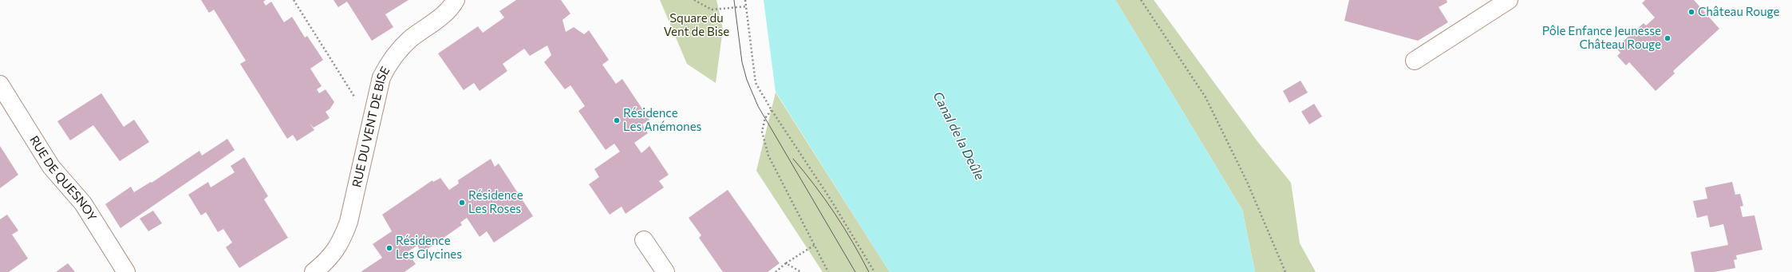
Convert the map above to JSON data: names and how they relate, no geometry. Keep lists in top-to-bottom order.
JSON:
{
  "streets": {
    "street": ["RUE DU VENT DE BISE", "RUE DE QUESNOY"]
  },
  "water": ["Canal de la Deûle"],
  "parks": ["Square du Vent de Bise"],
  "places": [
    "Château Rouge",
    "Pôle Enfance Jeunesse Château Rouge",
    "Résidence Les Anémones",
    "Résidence Les Roses",
    "Résidence Les Glycines"
  ]
}
